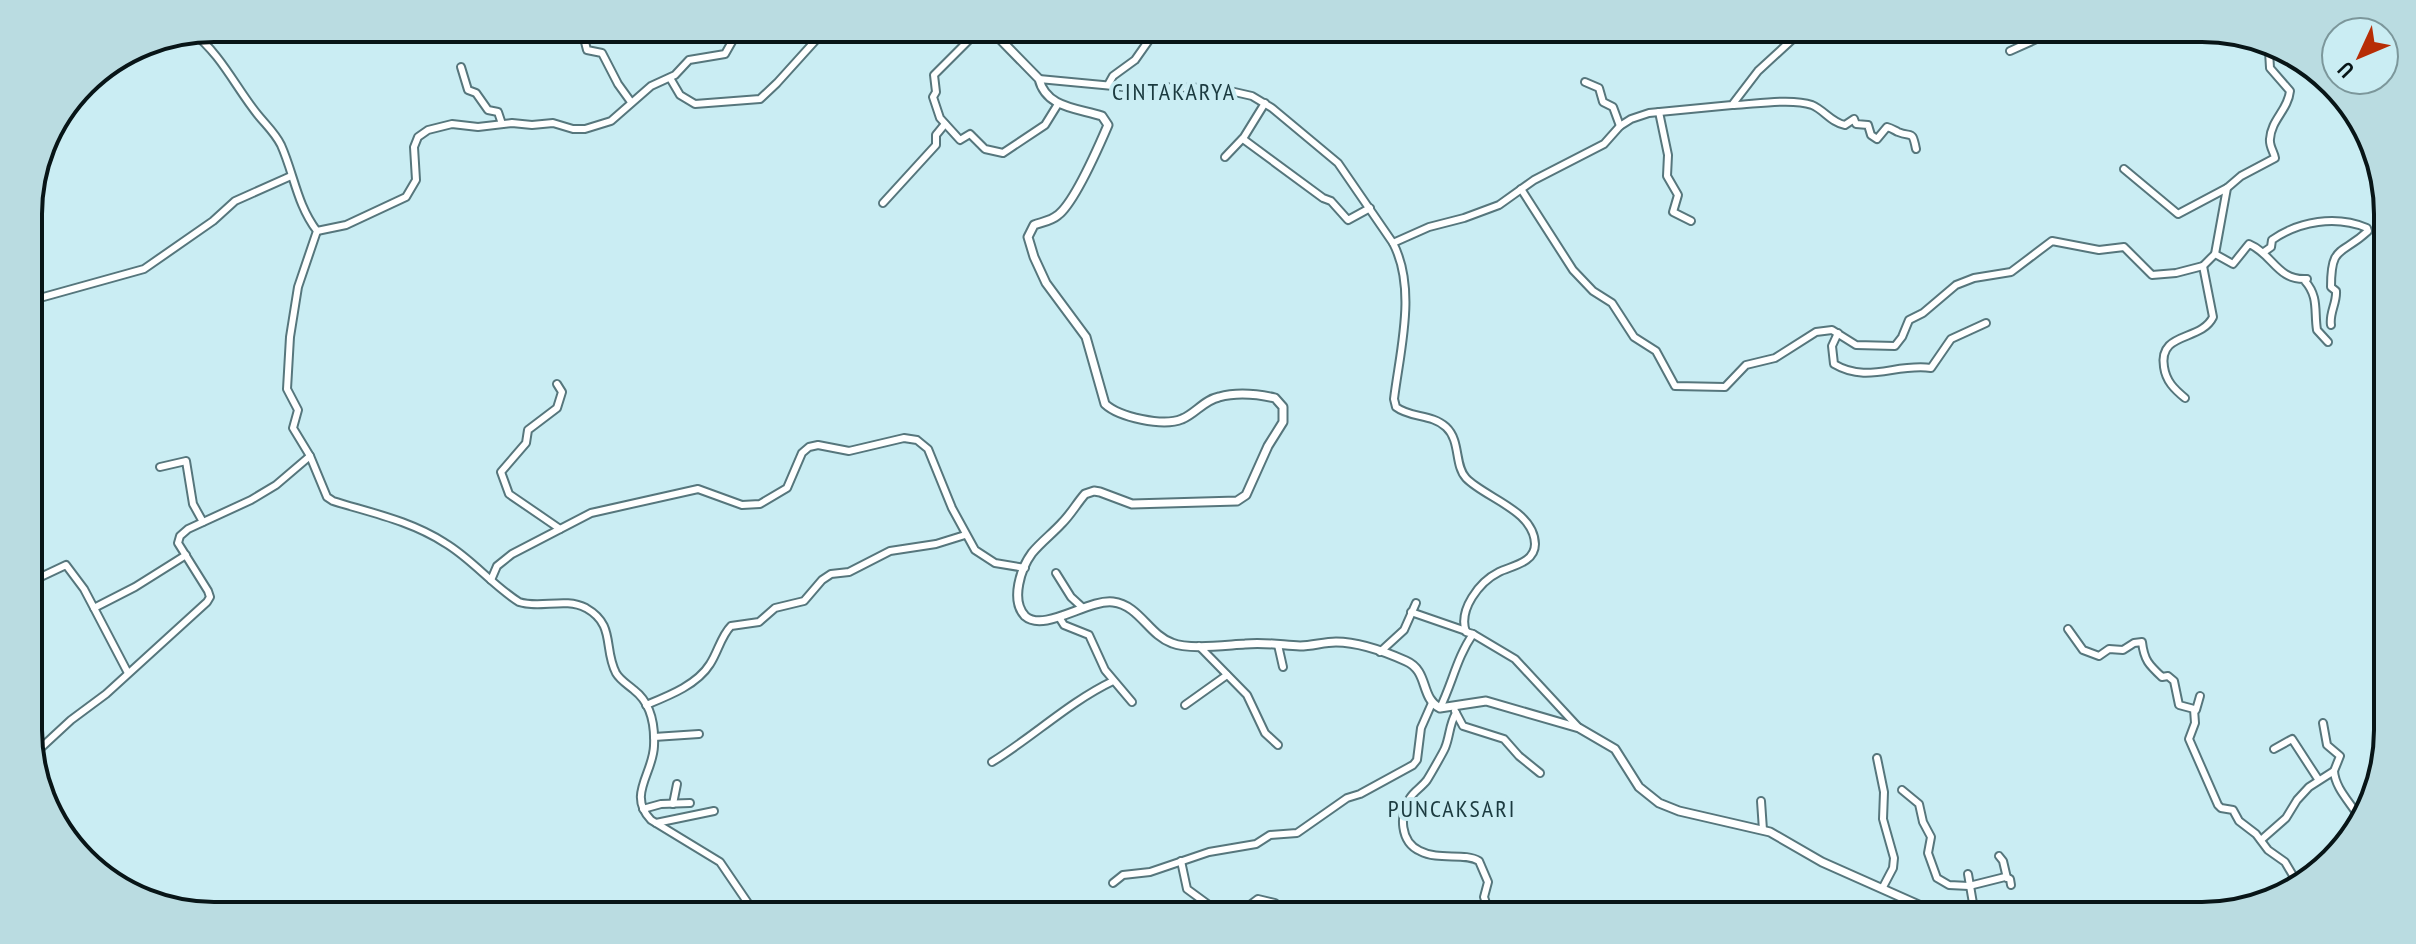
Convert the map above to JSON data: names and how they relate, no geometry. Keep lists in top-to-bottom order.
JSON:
{
  "districts": ["CINTAKARYA", "PUNCAKSARI"],
  "north": "bottom left"
}
